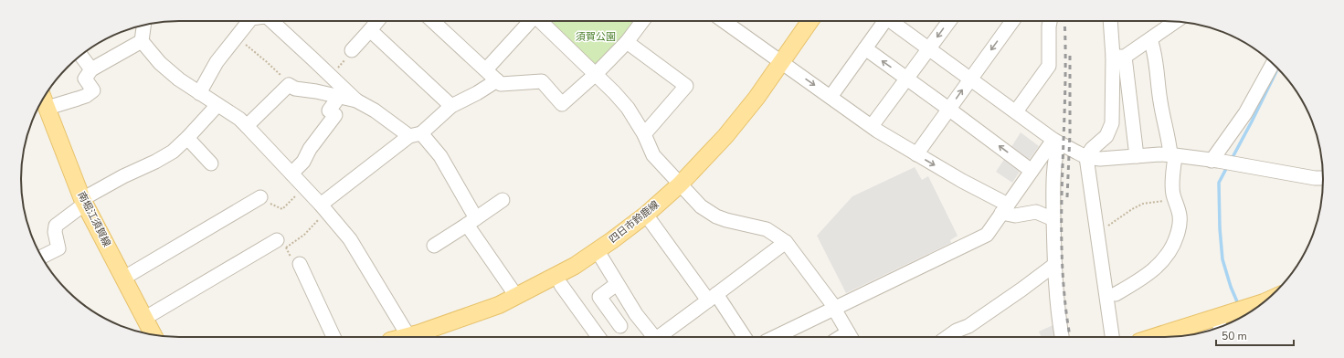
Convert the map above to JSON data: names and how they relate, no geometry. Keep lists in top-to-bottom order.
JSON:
{
  "streets": {
    "main road": ["南堀江須賀線", "四日市鈴鹿線"]
  },
  "parks": ["須賀公園"],
  "scale_bar": "50 m"
}
